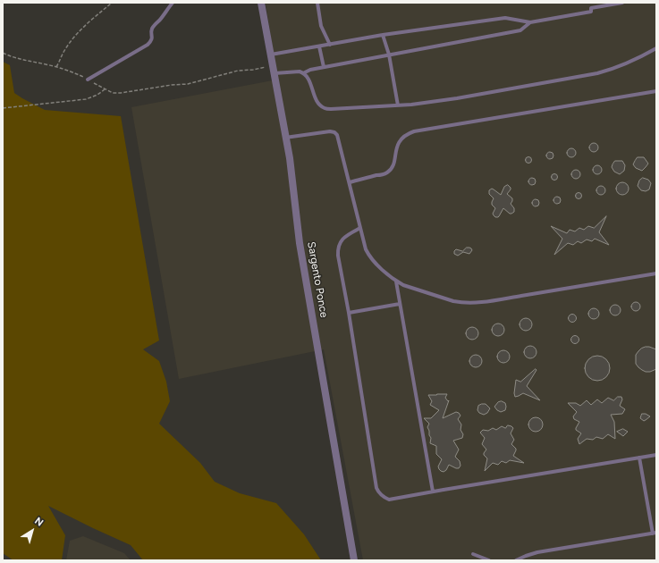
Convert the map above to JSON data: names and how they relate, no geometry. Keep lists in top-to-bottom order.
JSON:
{
  "streets": {
    "street": ["Sargento Ponce"]
  },
  "north": "top right"
}
